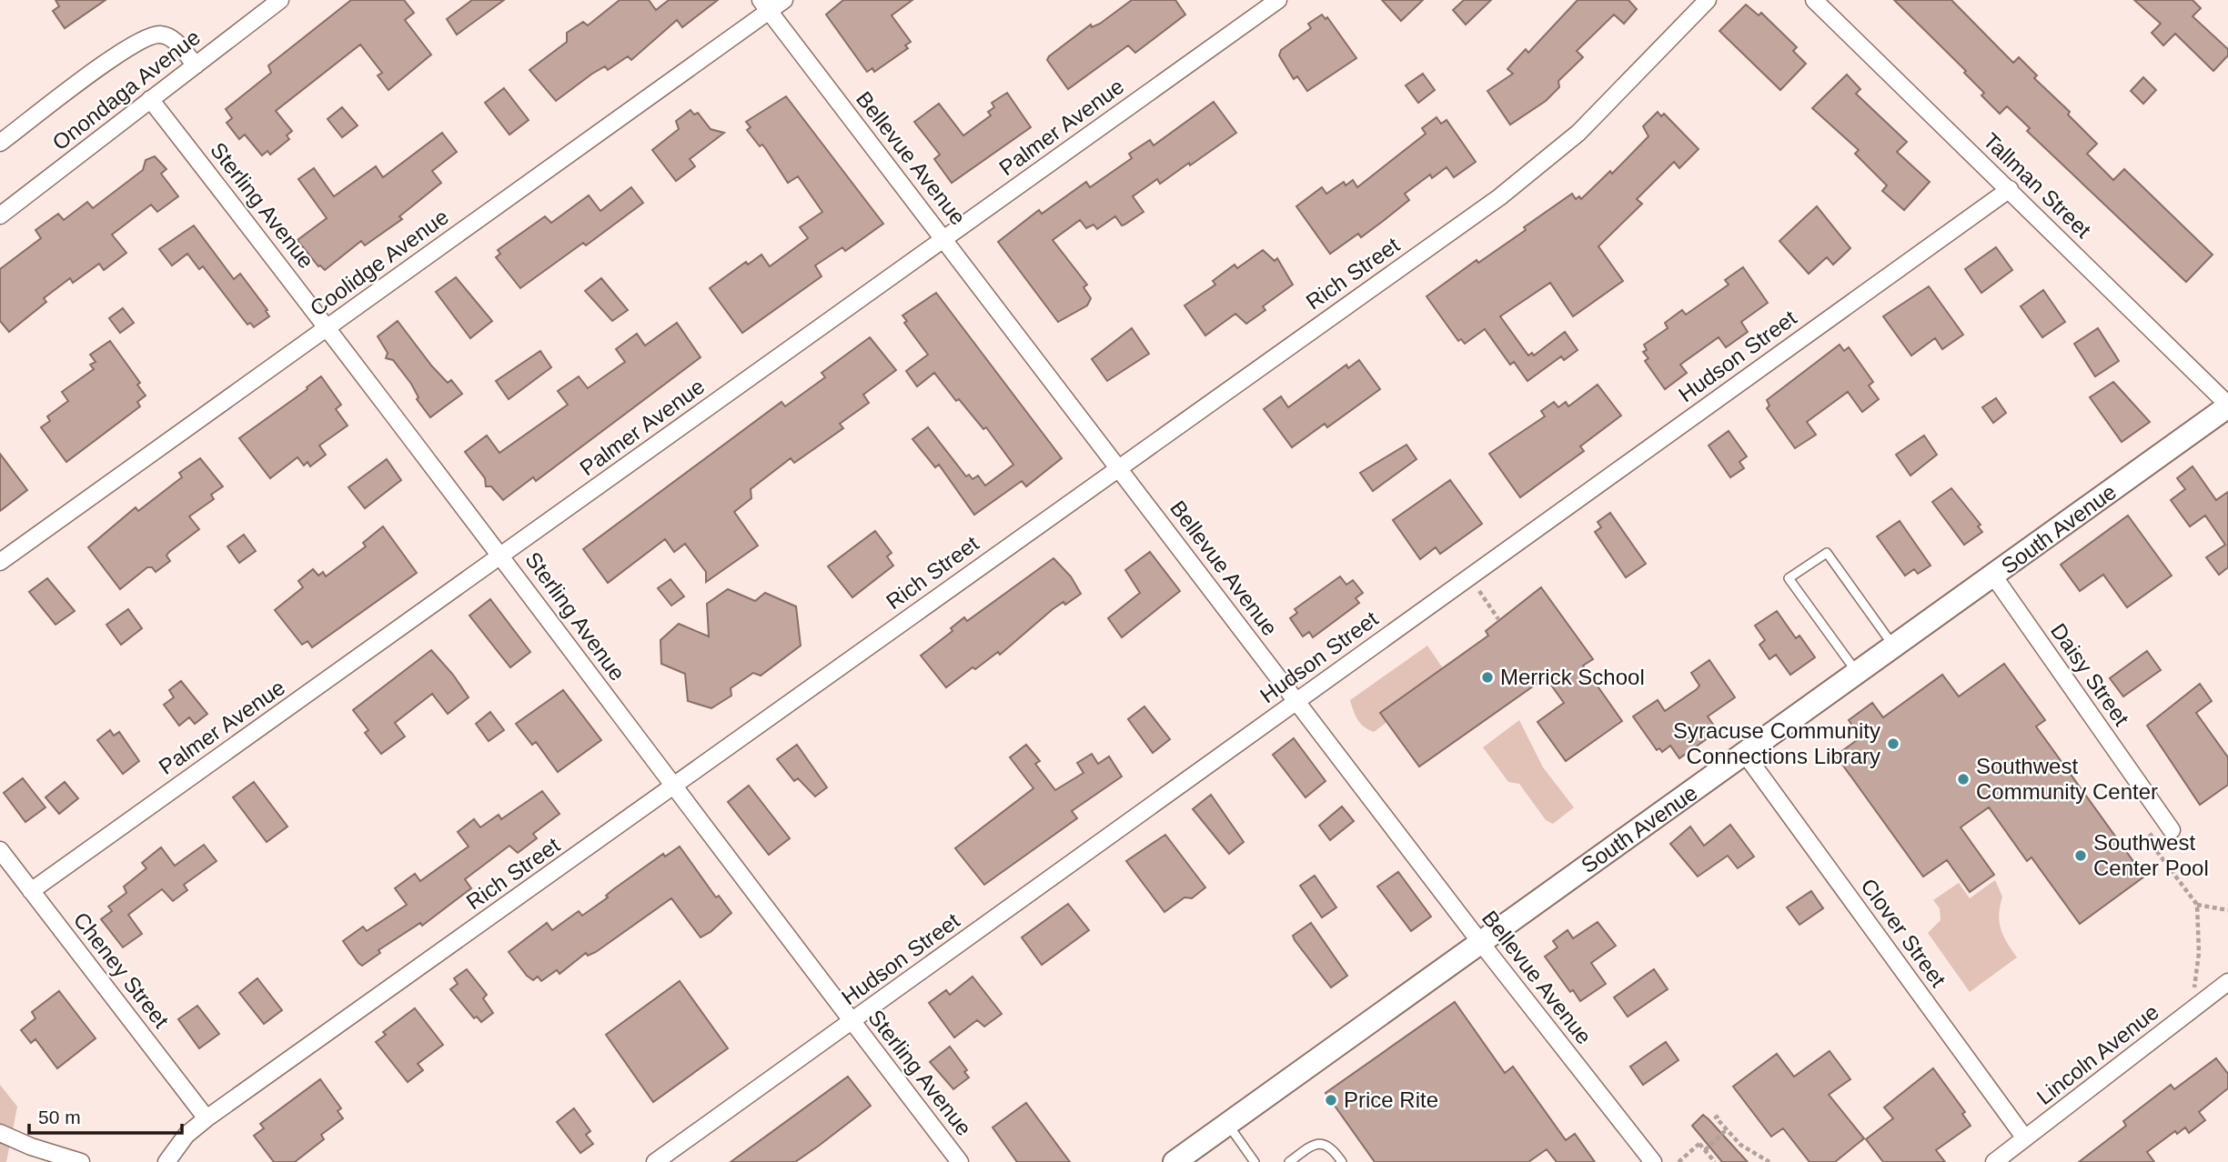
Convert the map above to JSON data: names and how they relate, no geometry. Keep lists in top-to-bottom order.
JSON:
{
  "streets": {
    "main road": ["South Avenue"],
    "street": [
      "Onondaga Avenue",
      "Palmer Avenue",
      "Bellevue Avenue",
      "Tallman Street",
      "Sterling Avenue",
      "Coolidge Avenue",
      "Rich Street",
      "Hudson Street",
      "Daisy Street",
      "Clover Street",
      "Cheney Street",
      "Lincoln Avenue"
    ]
  },
  "crossings": [
    ["Onondaga Avenue", "Sterling Avenue"],
    ["Palmer Avenue", "Bellevue Avenue"],
    ["Palmer Avenue", "Sterling Avenue"],
    ["Palmer Avenue", "Cheney Street"],
    ["Bellevue Avenue", "Coolidge Avenue"],
    ["Bellevue Avenue", "Rich Street"],
    ["Bellevue Avenue", "Hudson Street"],
    ["Bellevue Avenue", "South Avenue"],
    ["Tallman Street", "Hudson Street"],
    ["Tallman Street", "South Avenue"],
    ["Sterling Avenue", "Coolidge Avenue"],
    ["Sterling Avenue", "Rich Street"],
    ["Sterling Avenue", "Hudson Street"],
    ["Rich Street", "Cheney Street"],
    ["South Avenue", "Daisy Street"],
    ["South Avenue", "Clover Street"],
    ["Clover Street", "Lincoln Avenue"]
  ],
  "places": [
    "Merrick School",
    "Syracuse Community Connections Library",
    "Southwest Community Center",
    "Southwest Center Pool",
    "Price Rite"
  ],
  "scale_bar": "50 m"
}
